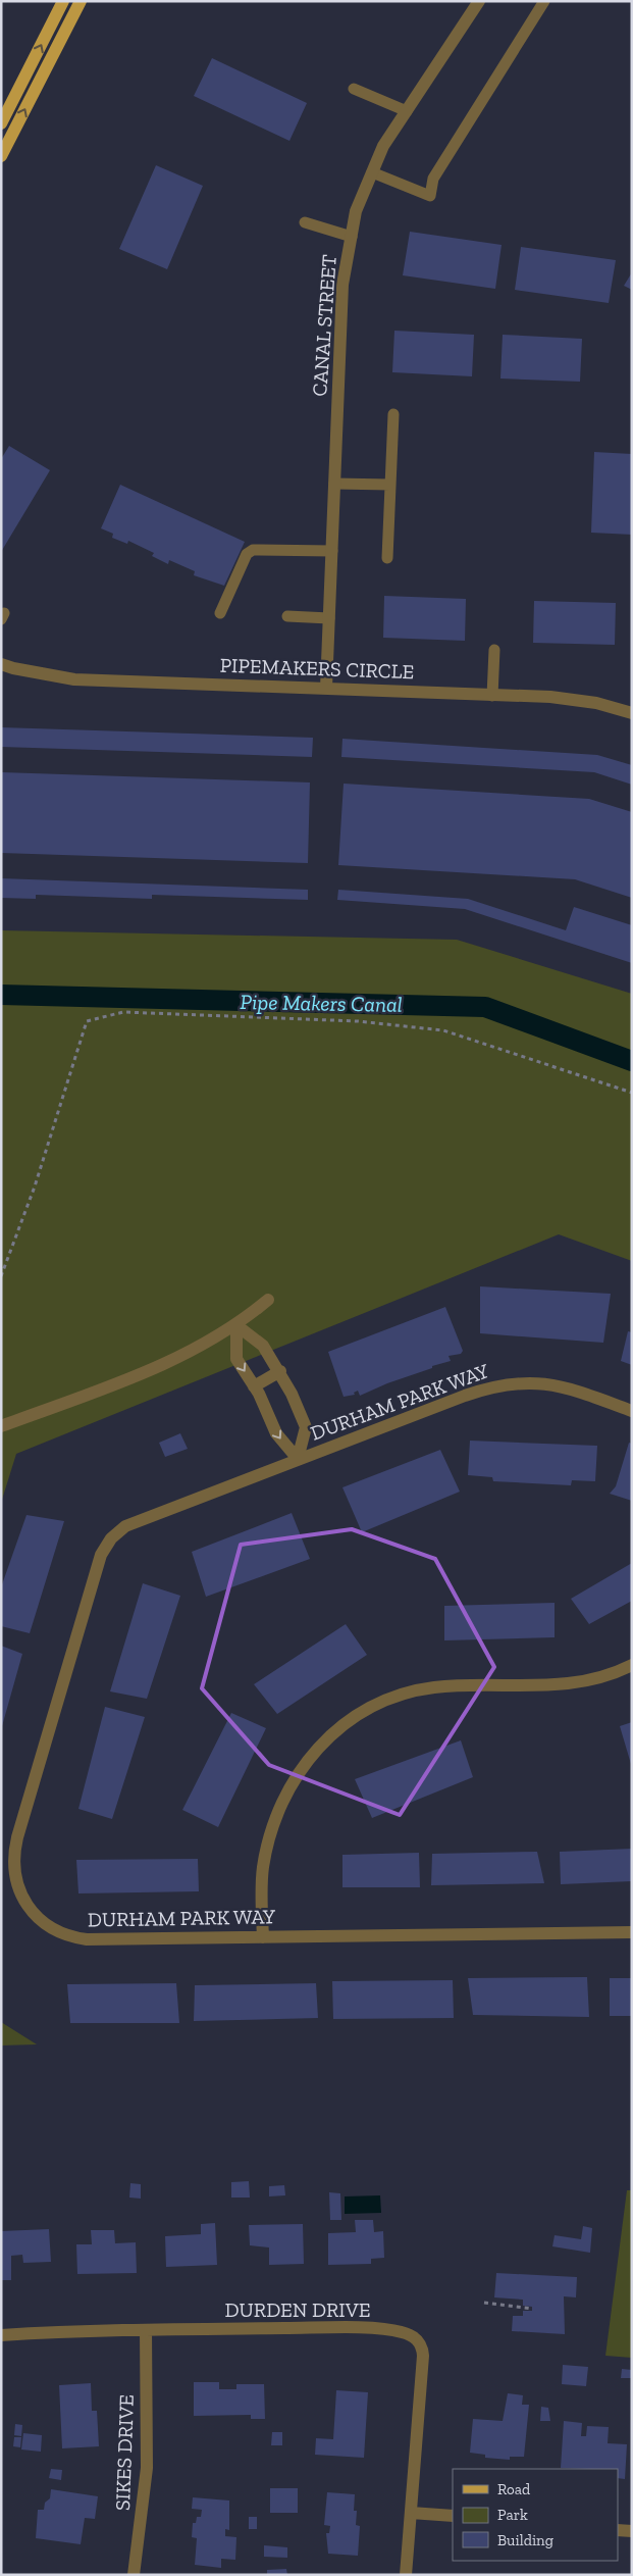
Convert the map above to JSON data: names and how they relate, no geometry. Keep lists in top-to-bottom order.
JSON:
{
  "streets": {
    "street": [
      "CANAL STREET",
      "PIPEMAKERS CIRCLE",
      "DURHAM PARK WAY",
      "DURDEN DRIVE",
      "SIKES DRIVE"
    ]
  },
  "crossings": [
    ["CANAL STREET", "PIPEMAKERS CIRCLE"],
    ["DURDEN DRIVE", "SIKES DRIVE"]
  ],
  "water": ["Pipe Makers Canal"],
  "legend": ["Road", "Park", "Building"]
}
